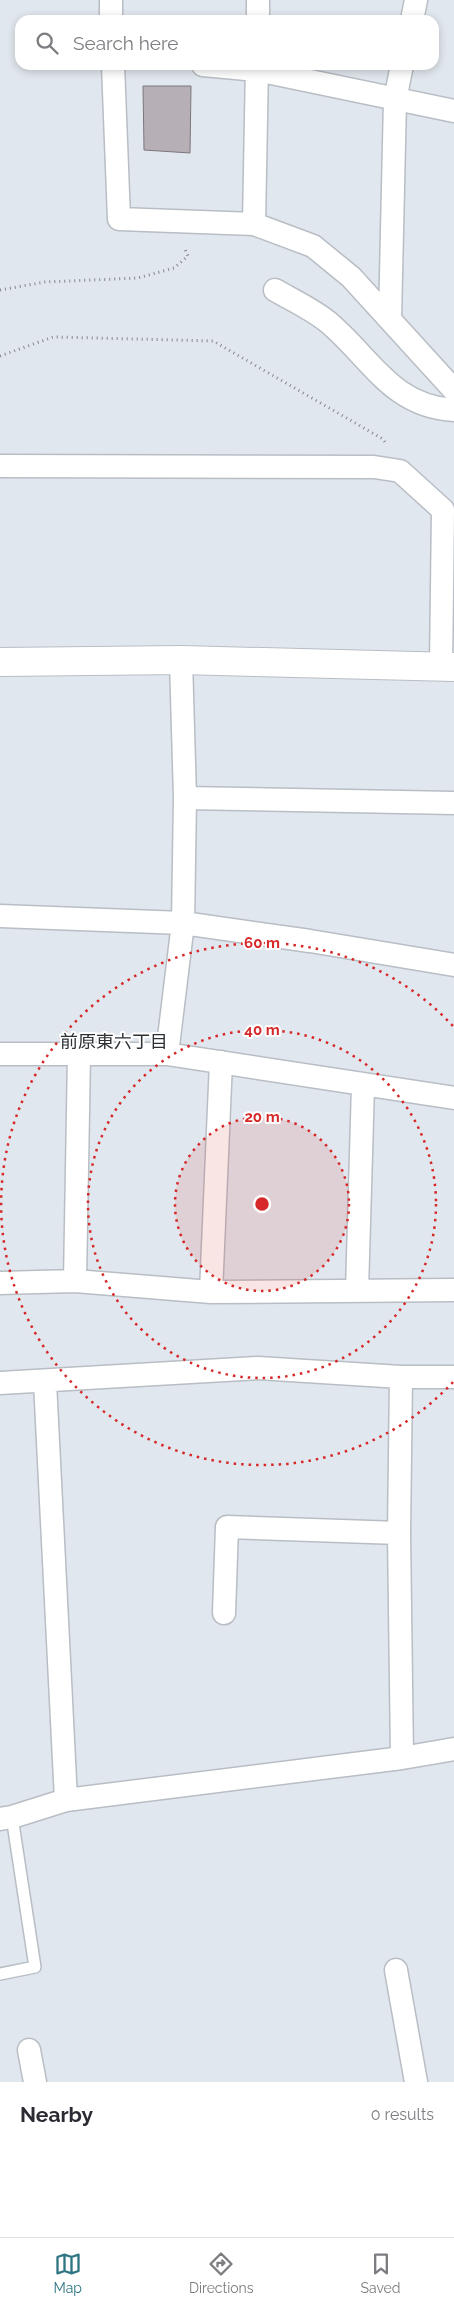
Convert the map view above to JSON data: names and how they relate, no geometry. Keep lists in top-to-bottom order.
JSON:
{
  "districts": ["前原東六丁目"],
  "page": {
    "search": "Search here",
    "heading": ["Nearby", "0 results"],
    "nav": ["Map", "Directions", "Saved"]
  },
  "rings": ["60 m", "40 m", "20 m"]
}
